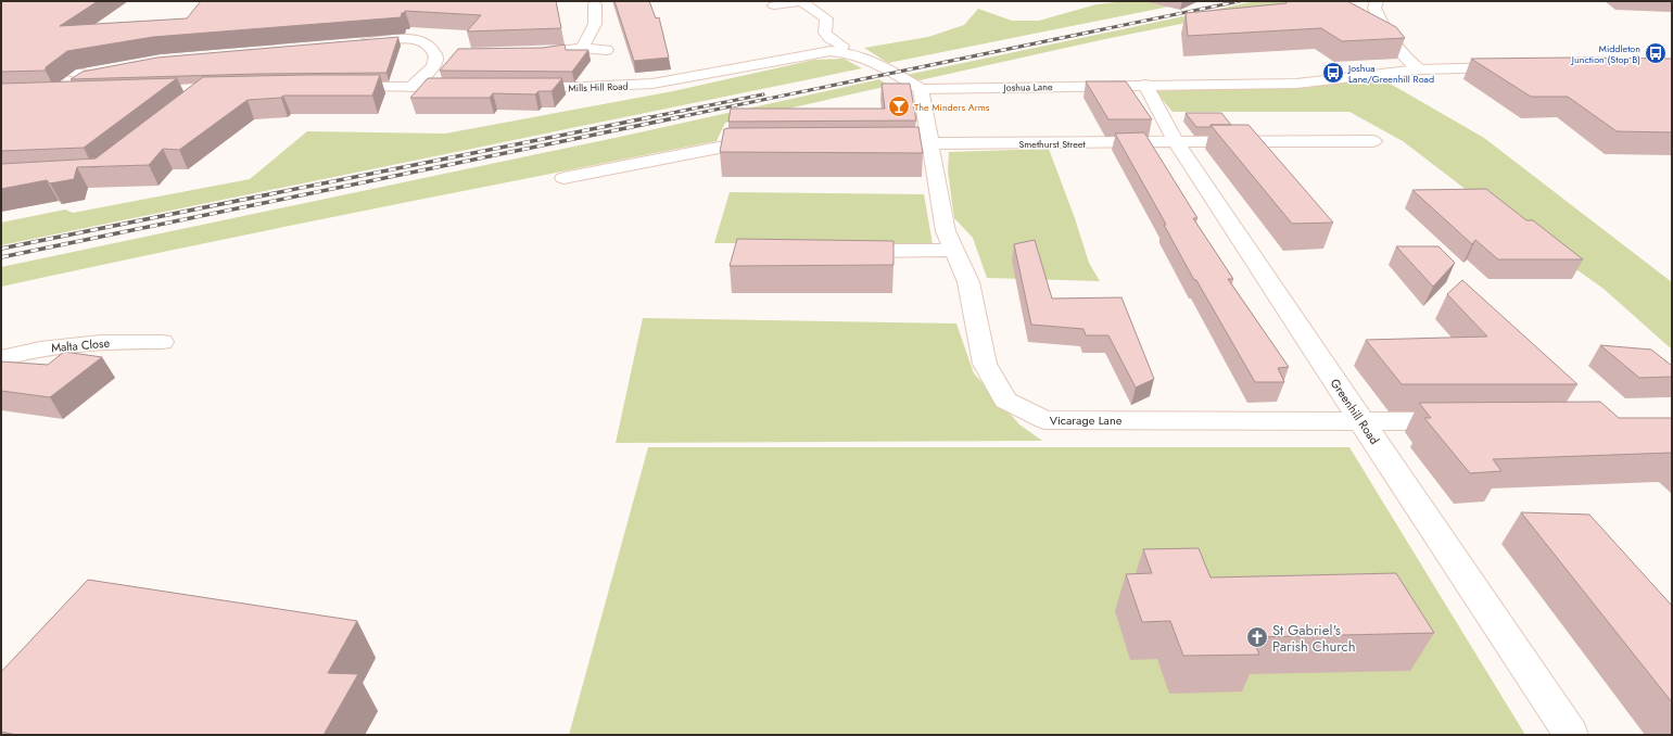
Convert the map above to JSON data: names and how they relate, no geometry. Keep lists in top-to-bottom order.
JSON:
{
  "streets": {
    "street": [
      "Mills Hill Road",
      "Joshua Lane",
      "Smethurst Street",
      "Malta Close",
      "Greenhill Road",
      "Vicarage Lane"
    ]
  },
  "crossings": [
    ["Joshua Lane", "Greenhill Road"],
    ["Joshua Lane", "Vicarage Lane"],
    ["Smethurst Street", "Greenhill Road"],
    ["Smethurst Street", "Vicarage Lane"],
    ["Greenhill Road", "Vicarage Lane"]
  ],
  "places": {
    "bus stop": ["Middleton Junction (Stop B)", "Joshua Lane/Greenhill Road"],
    "bar": ["The Minders Arms"],
    "church": ["St Gabriel's Parish Church"]
  }
}
